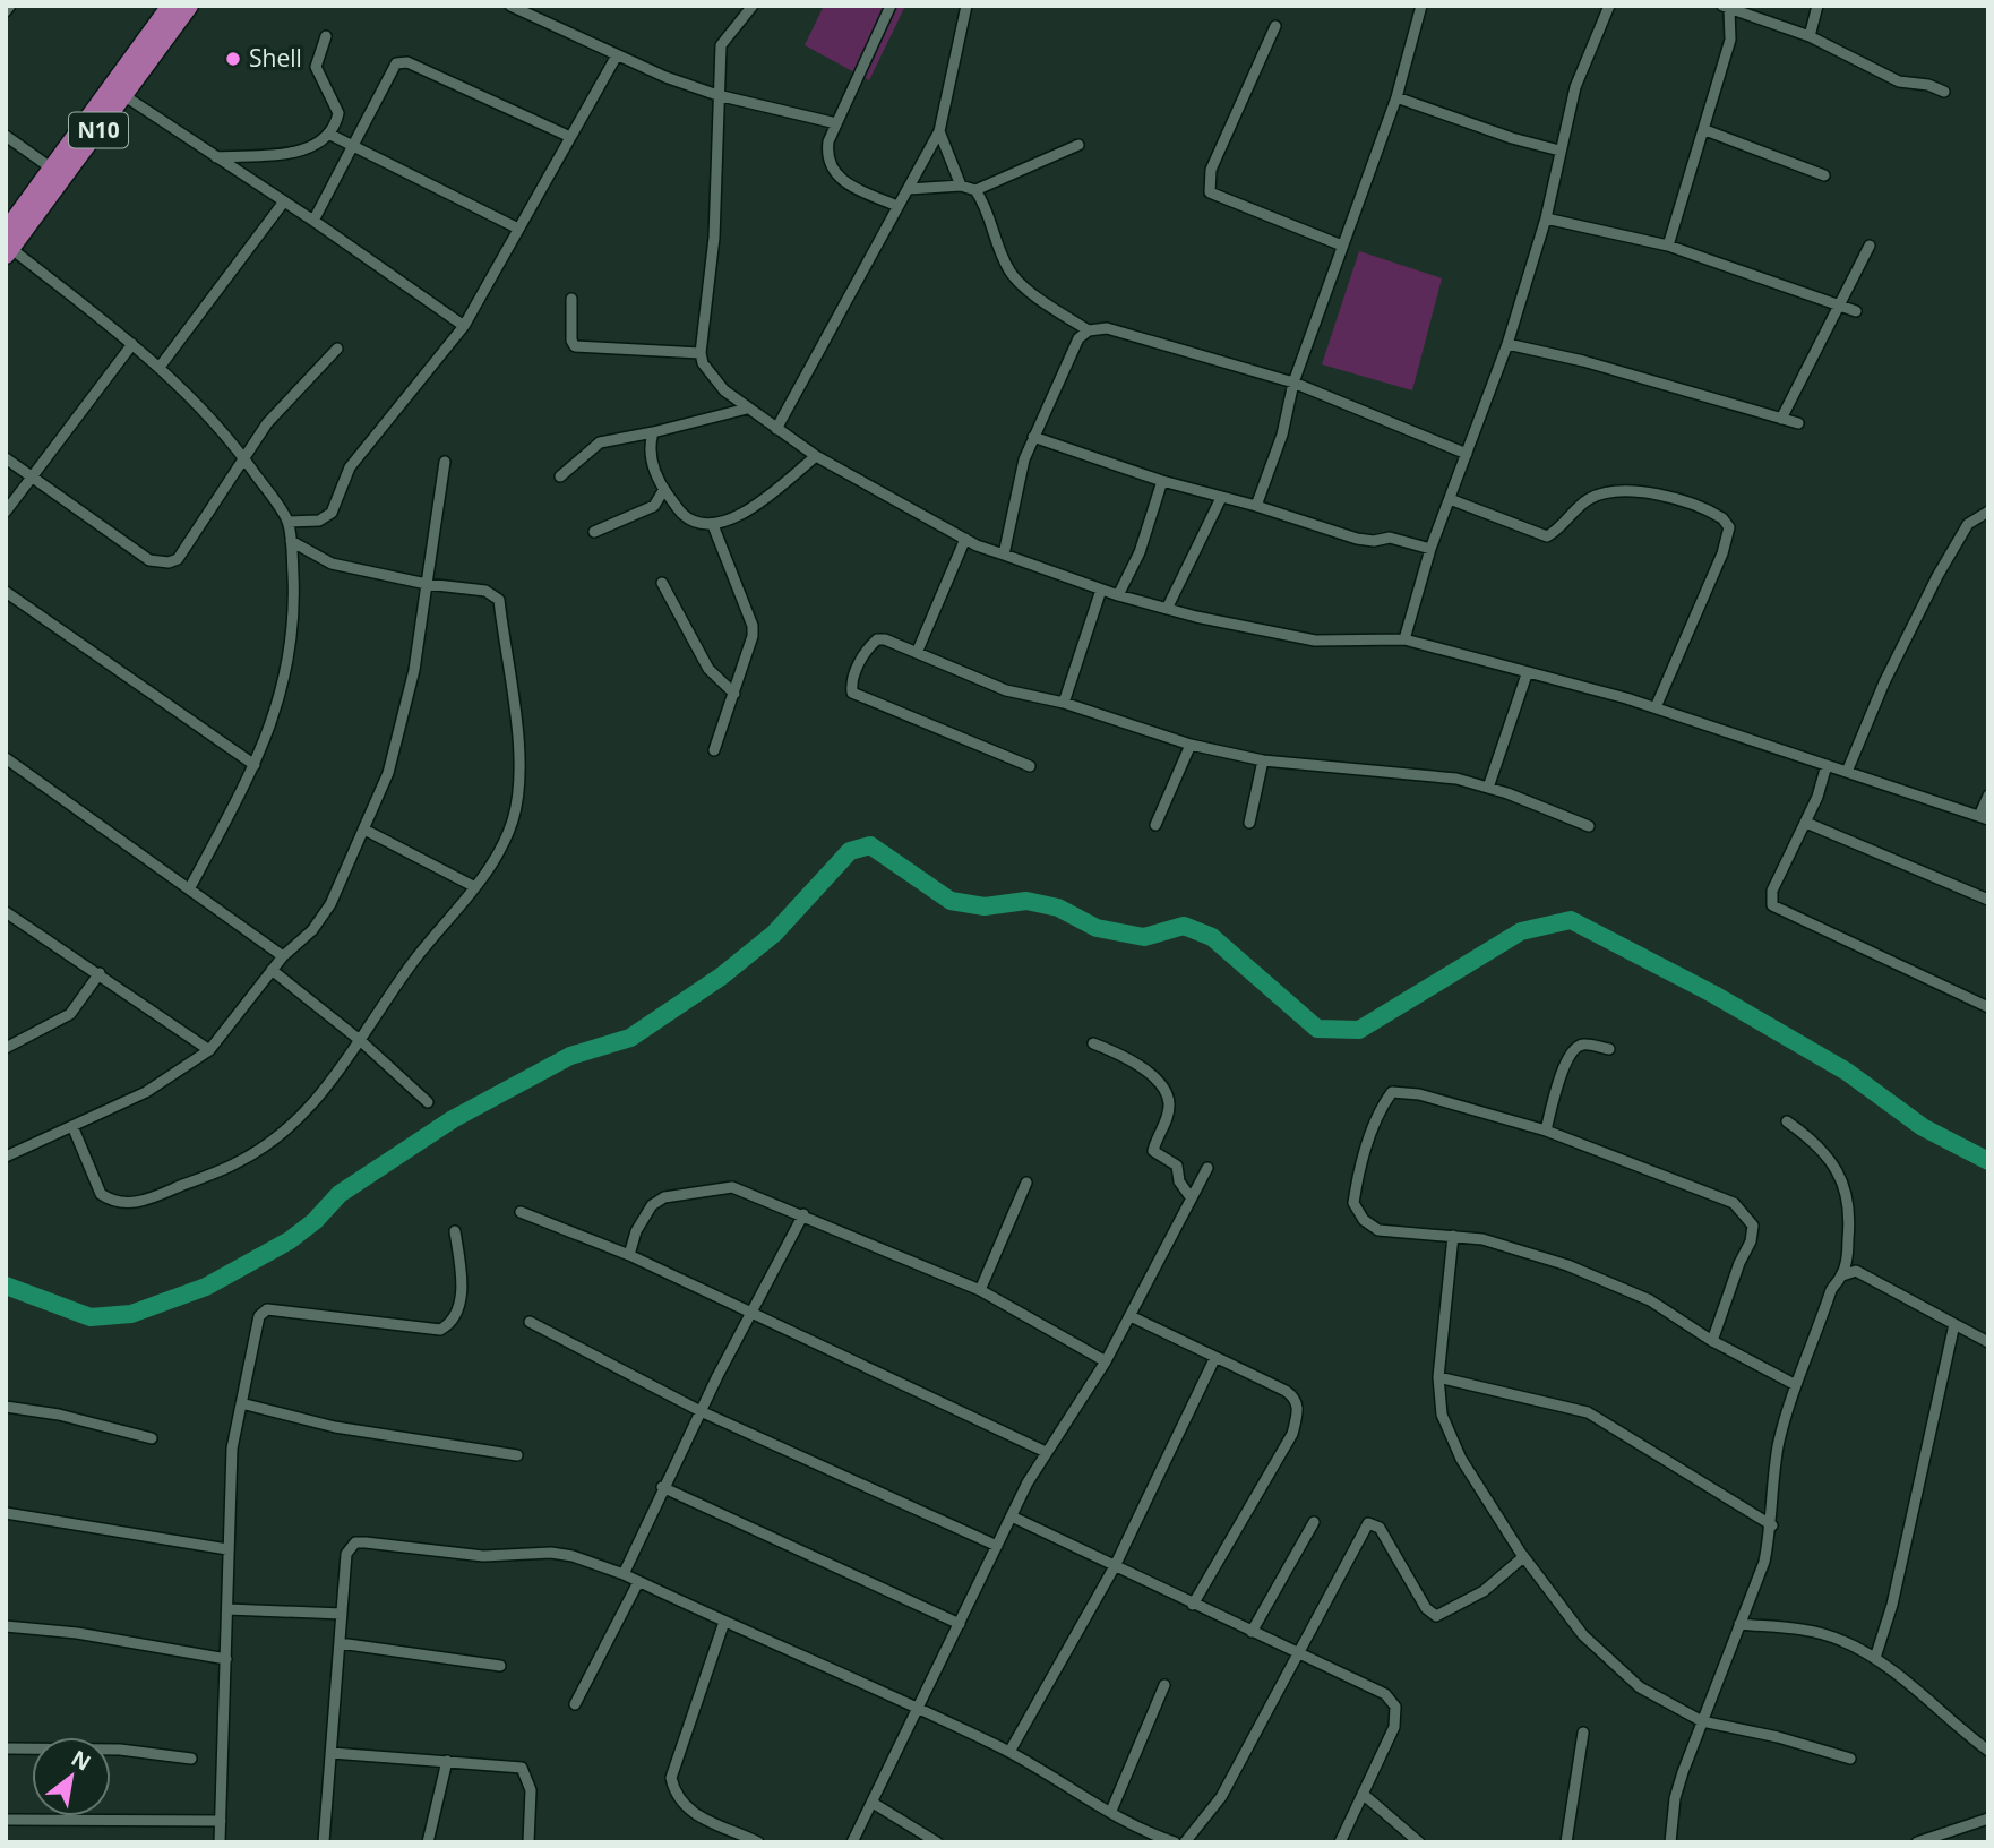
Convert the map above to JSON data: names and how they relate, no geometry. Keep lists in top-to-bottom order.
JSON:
{
  "streets": {
    "highway": ["N10"]
  },
  "places": ["Shell"],
  "north": "top right"
}
